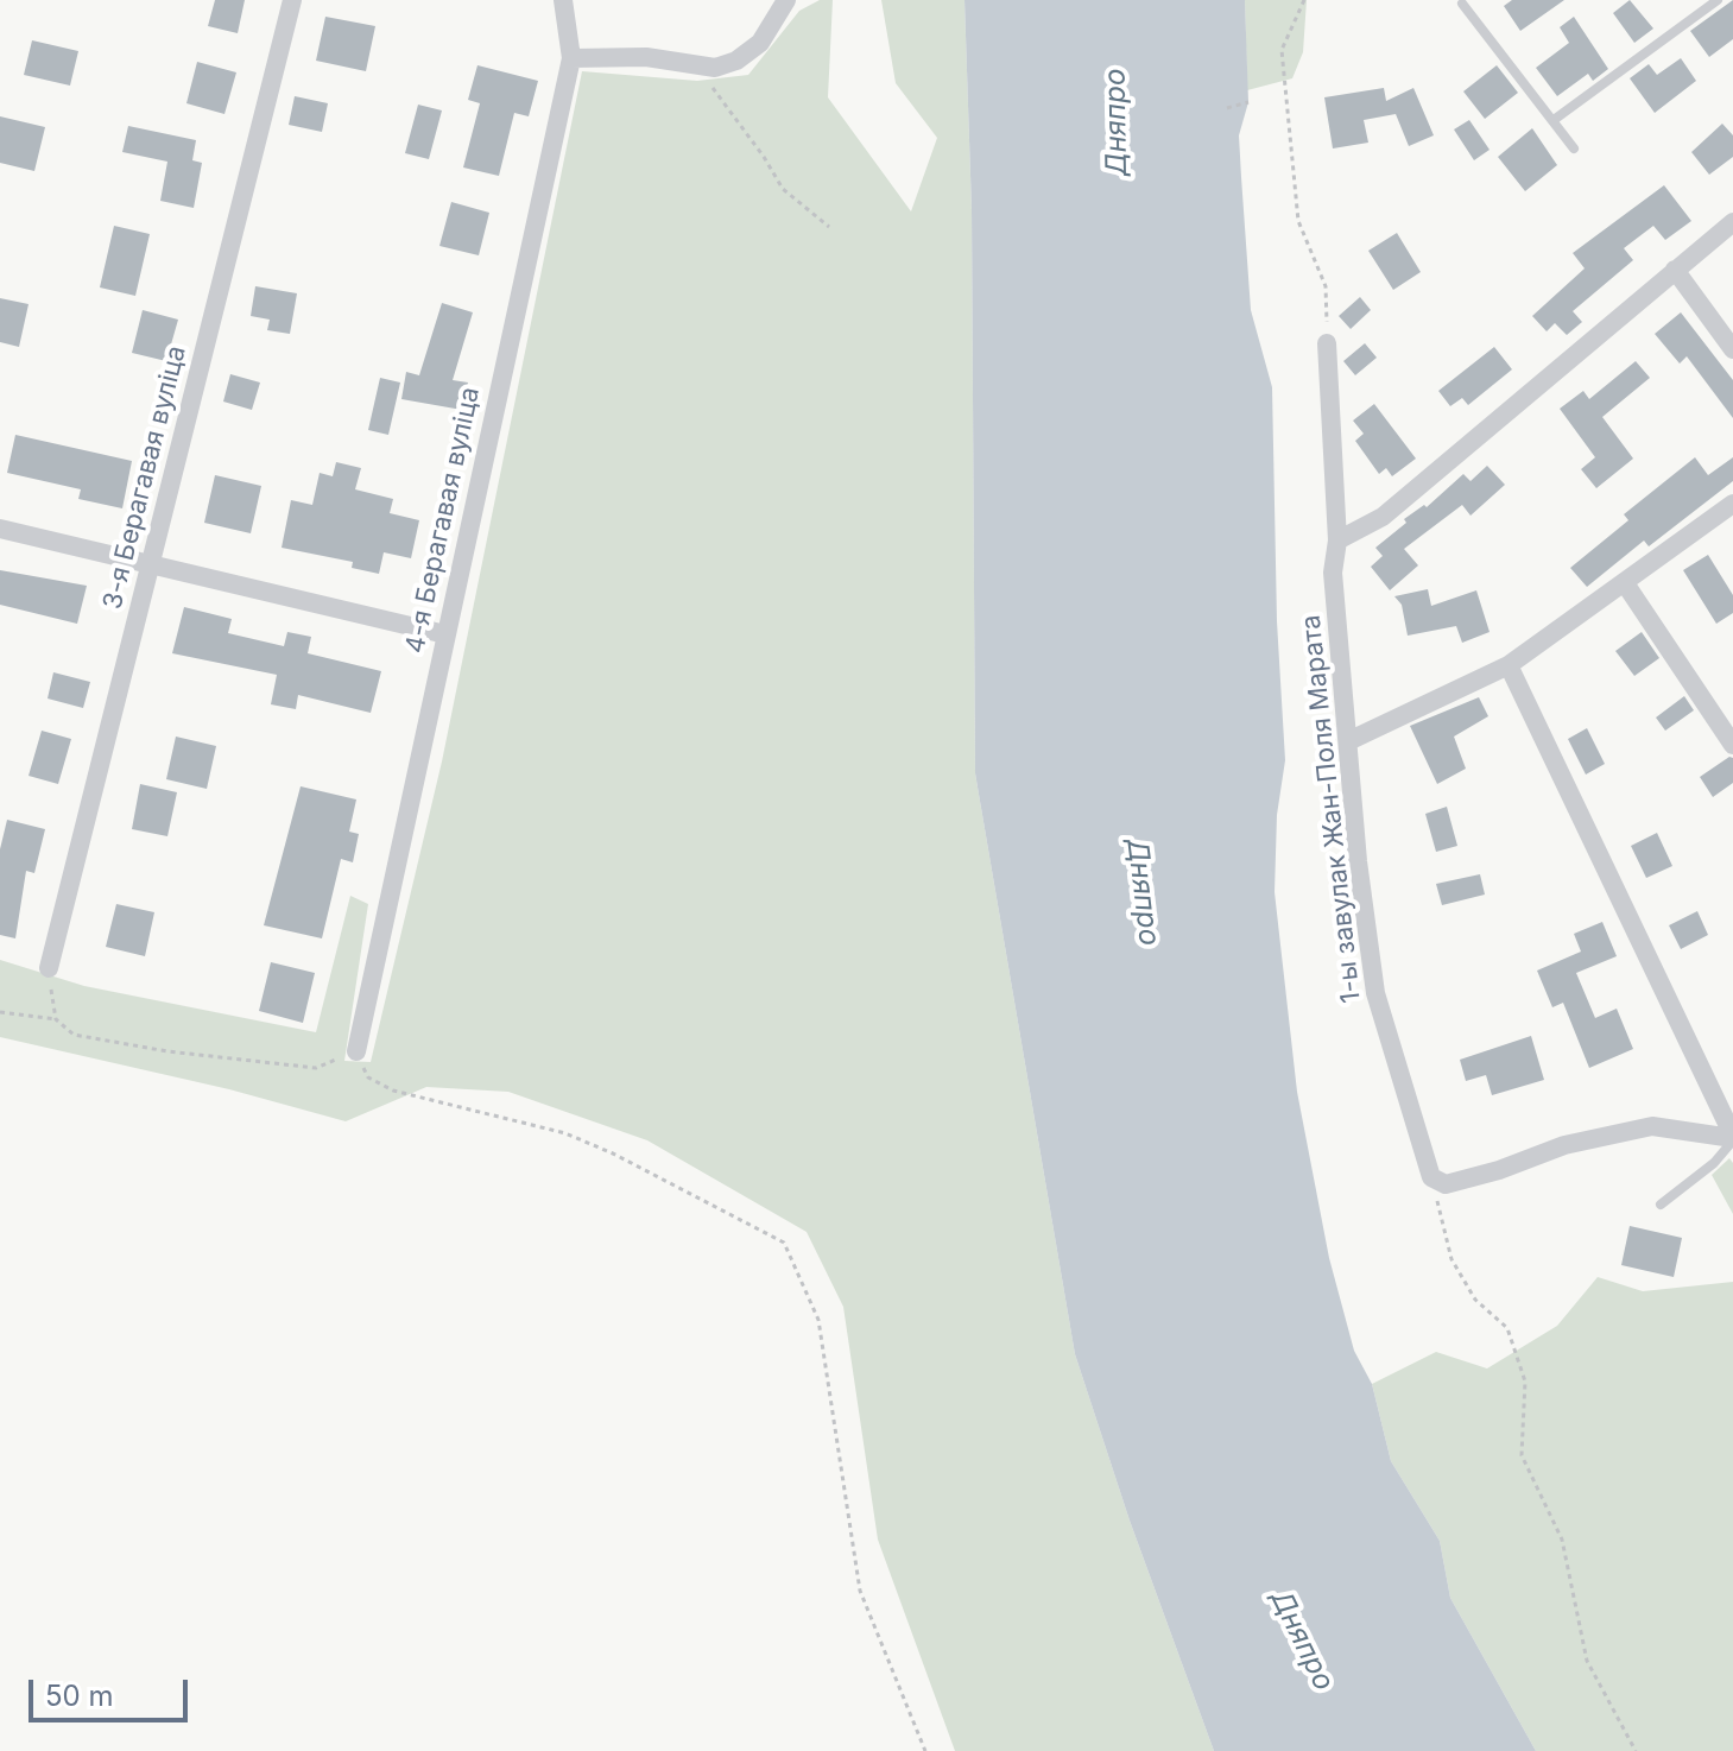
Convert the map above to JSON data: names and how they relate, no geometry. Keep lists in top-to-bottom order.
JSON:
{
  "streets": {
    "street": ["3-я Берагавая вуліца", "4-я Берагавая вуліца", "1-ы завулак Жан-Поля Марата"]
  },
  "water": ["Дняпро"],
  "scale_bar": "50 m"
}
